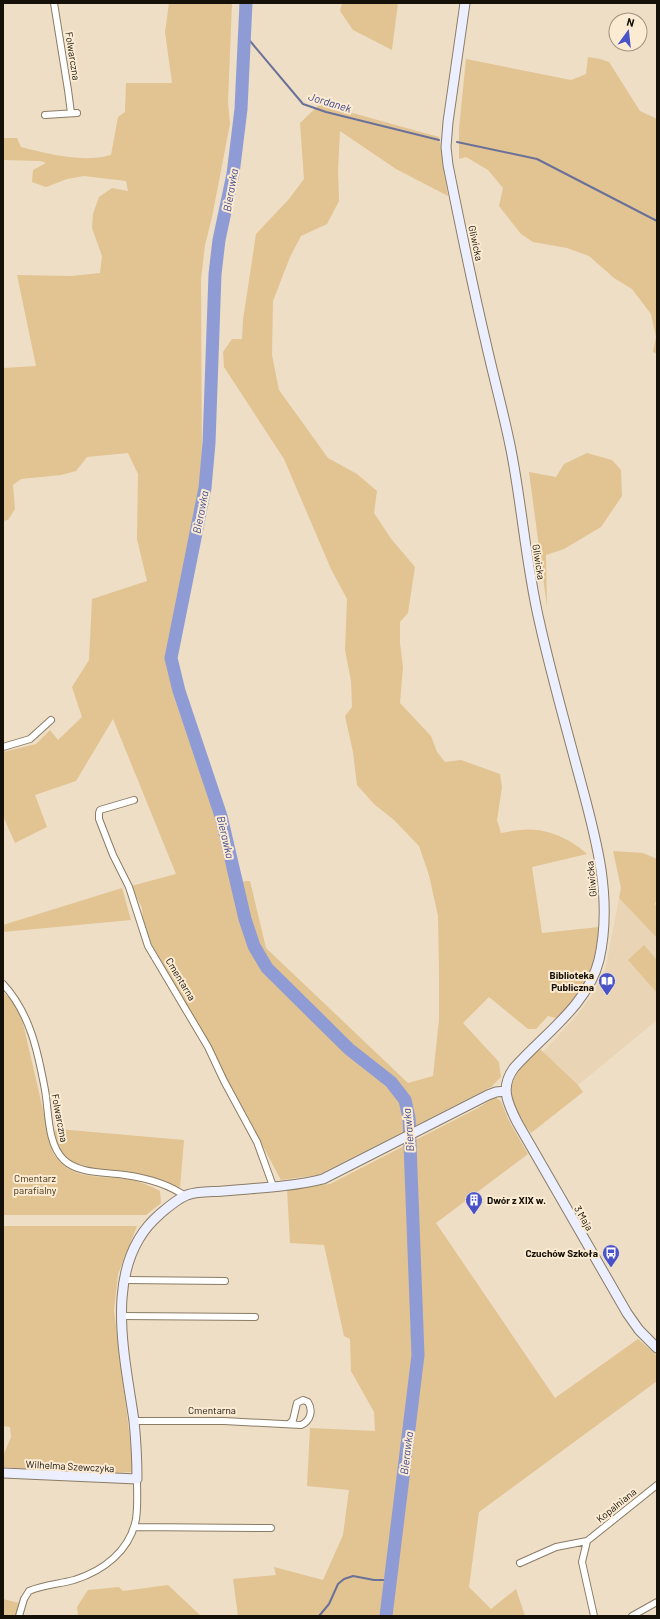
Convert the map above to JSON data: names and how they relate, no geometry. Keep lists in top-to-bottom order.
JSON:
{
  "streets": {
    "main road": ["Gliwicka", "3 Maja", "Wilhelma Szewczyka"],
    "street": ["Folwarczna", "Cmentarna", "Kopalniana"]
  },
  "crossings": [
    ["Gliwicka", "3 Maja"]
  ],
  "water": ["Jordanek", "Bierawka"],
  "parks": ["Cmentarz parafialny"],
  "places": {
    "library": ["Biblioteka Publiczna"],
    "building": ["Dwór z XIX w."],
    "bus stop": ["Czuchów Szkoła"]
  },
  "north": "top"
}
